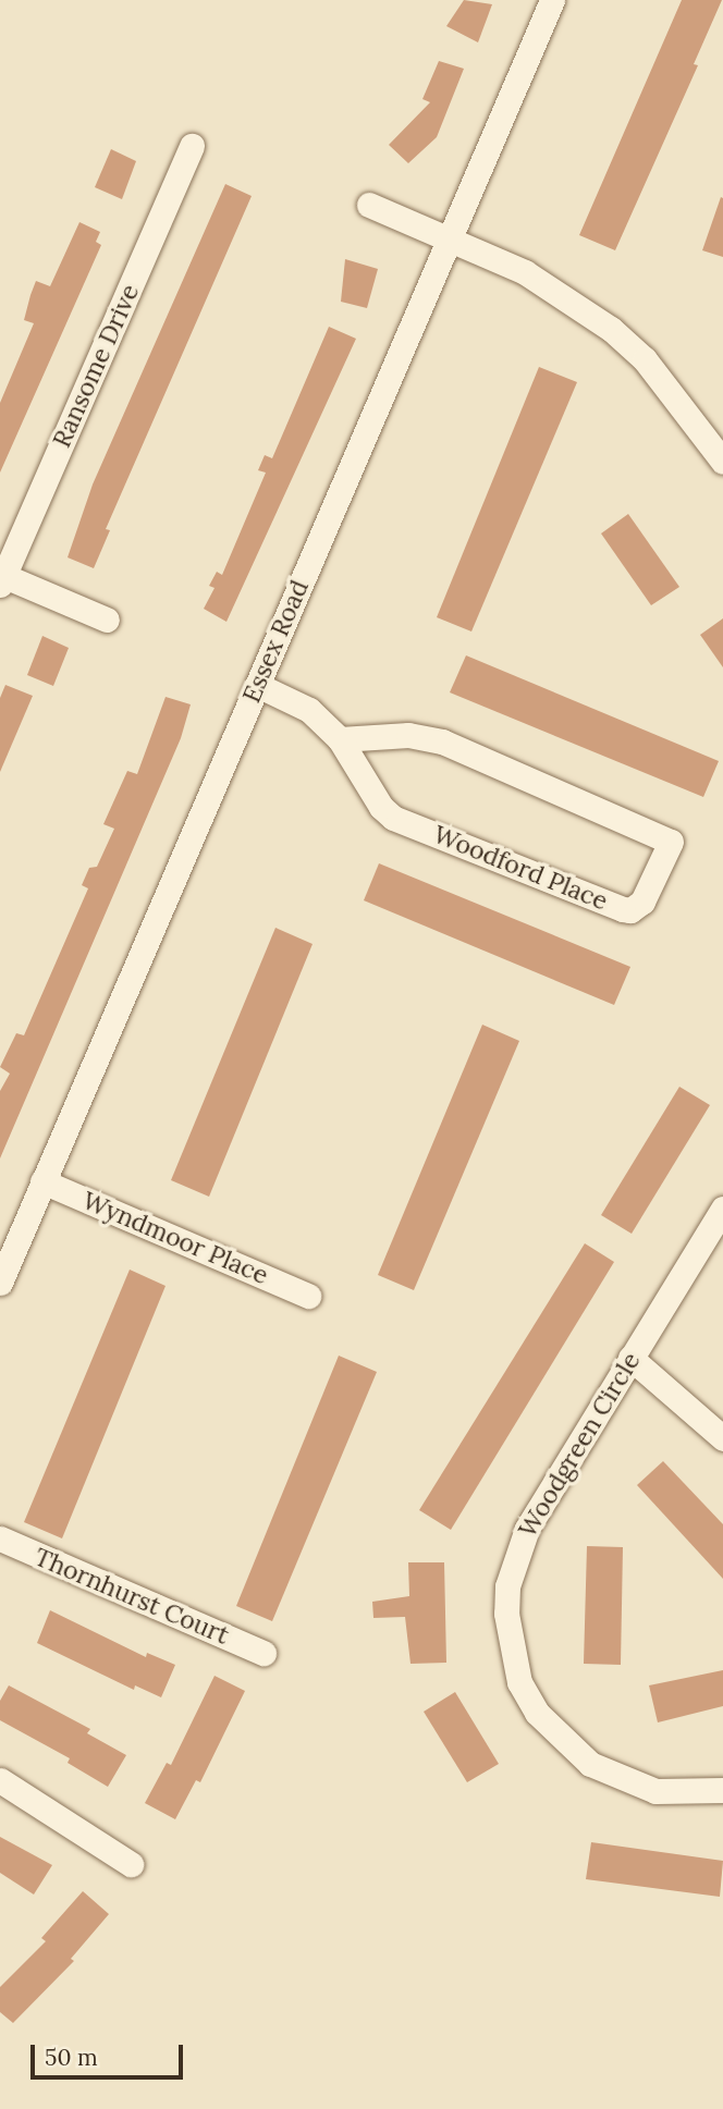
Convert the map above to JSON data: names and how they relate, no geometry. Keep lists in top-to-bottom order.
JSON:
{
  "streets": {
    "street": [
      "Ransome Drive",
      "Essex Road",
      "Woodford Place",
      "Wyndmoor Place",
      "Woodgreen Circle",
      "Thornhurst Court"
    ]
  },
  "crossings": [
    ["Essex Road", "Woodford Place"],
    ["Essex Road", "Wyndmoor Place"]
  ],
  "scale_bar": "50 m"
}
